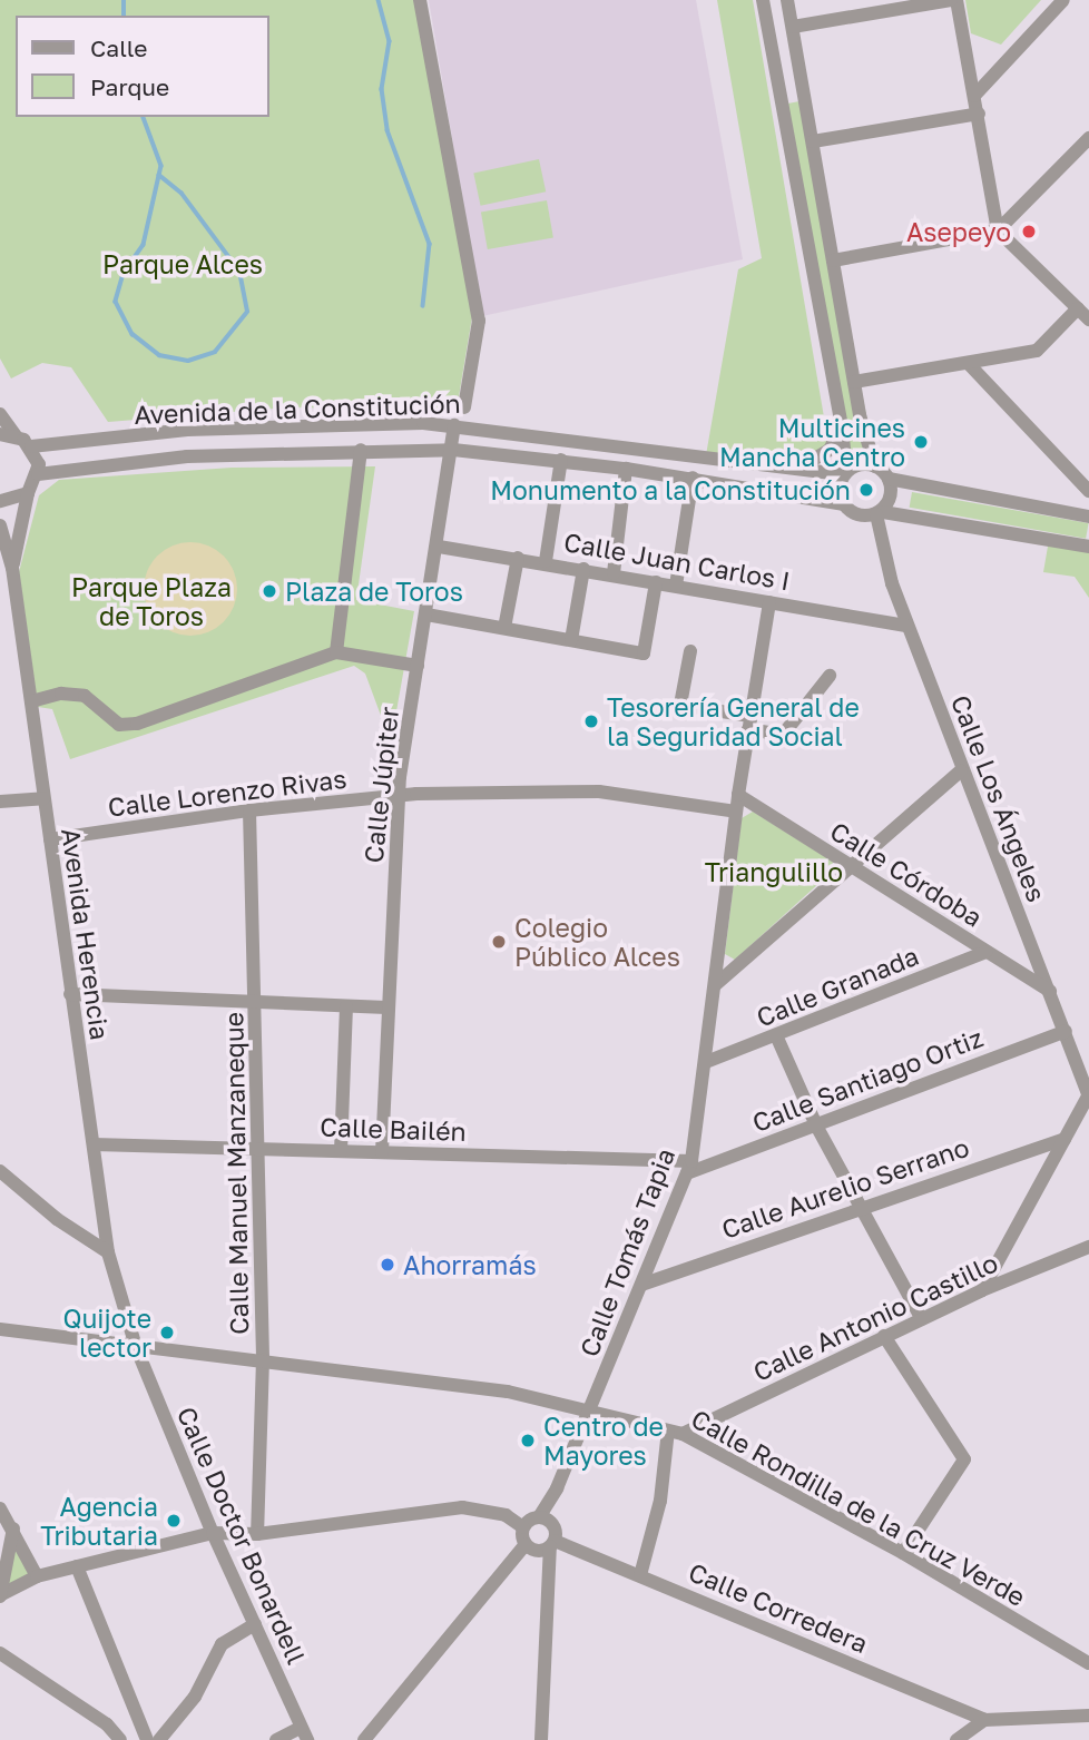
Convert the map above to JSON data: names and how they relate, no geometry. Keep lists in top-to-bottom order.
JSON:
{
  "streets": {
    "street": [
      "Avenida de la Constitución",
      "Calle Juan Carlos I",
      "Calle Júpiter",
      "Calle Lorenzo Rivas",
      "Calle Los Ángeles",
      "Calle Córdoba",
      "Avenida Herencia",
      "Calle Granada",
      "Calle Santiago Ortiz",
      "Calle Bailén",
      "Calle Manuel Manzaneque",
      "Calle Aurelio Serrano",
      "Calle Tomás Tapia",
      "Calle Antonio Castillo",
      "Calle Rondilla de la Cruz Verde",
      "Calle Doctor Bonardell",
      "Calle Corredera"
    ]
  },
  "crossings": [
    ["Avenida de la Constitución", "Calle Júpiter"],
    ["Avenida de la Constitución", "Calle Los Ángeles"],
    ["Calle Juan Carlos I", "Calle Júpiter"],
    ["Calle Juan Carlos I", "Calle Los Ángeles"],
    ["Calle Juan Carlos I", "Calle Tomás Tapia"],
    ["Calle Júpiter", "Calle Lorenzo Rivas"],
    ["Calle Júpiter", "Calle Bailén"],
    ["Calle Lorenzo Rivas", "Avenida Herencia"],
    ["Calle Lorenzo Rivas", "Calle Manuel Manzaneque"],
    ["Calle Lorenzo Rivas", "Calle Tomás Tapia"],
    ["Calle Los Ángeles", "Calle Córdoba"],
    ["Calle Los Ángeles", "Calle Santiago Ortiz"],
    ["Calle Córdoba", "Calle Granada"],
    ["Calle Córdoba", "Calle Tomás Tapia"],
    ["Avenida Herencia", "Calle Bailén"],
    ["Avenida Herencia", "Calle Rondilla de la Cruz Verde"],
    ["Avenida Herencia", "Calle Doctor Bonardell"],
    ["Calle Granada", "Calle Tomás Tapia"],
    ["Calle Santiago Ortiz", "Calle Bailén"],
    ["Calle Santiago Ortiz", "Calle Tomás Tapia"],
    ["Calle Bailén", "Calle Manuel Manzaneque"],
    ["Calle Bailén", "Calle Tomás Tapia"],
    ["Calle Manuel Manzaneque", "Calle Rondilla de la Cruz Verde"],
    ["Calle Aurelio Serrano", "Calle Tomás Tapia"],
    ["Calle Tomás Tapia", "Calle Rondilla de la Cruz Verde"],
    ["Calle Tomás Tapia", "Calle Corredera"],
    ["Calle Antonio Castillo", "Calle Rondilla de la Cruz Verde"],
    ["Calle Rondilla de la Cruz Verde", "Calle Doctor Bonardell"]
  ],
  "parks": ["Parque Alces", "Parque Plaza de Toros", "Triangulillo"],
  "places": [
    "Asepeyo",
    "Multicines Mancha Centro",
    "Monumento a la Constitución",
    "Plaza de Toros",
    "Tesorería General de la Seguridad Social",
    "Colegio Público Alces",
    "Ahorramás",
    "Quijote lector",
    "Centro de Mayores",
    "Agencia Tributaria"
  ],
  "legend": ["Calle", "Parque"]
}
